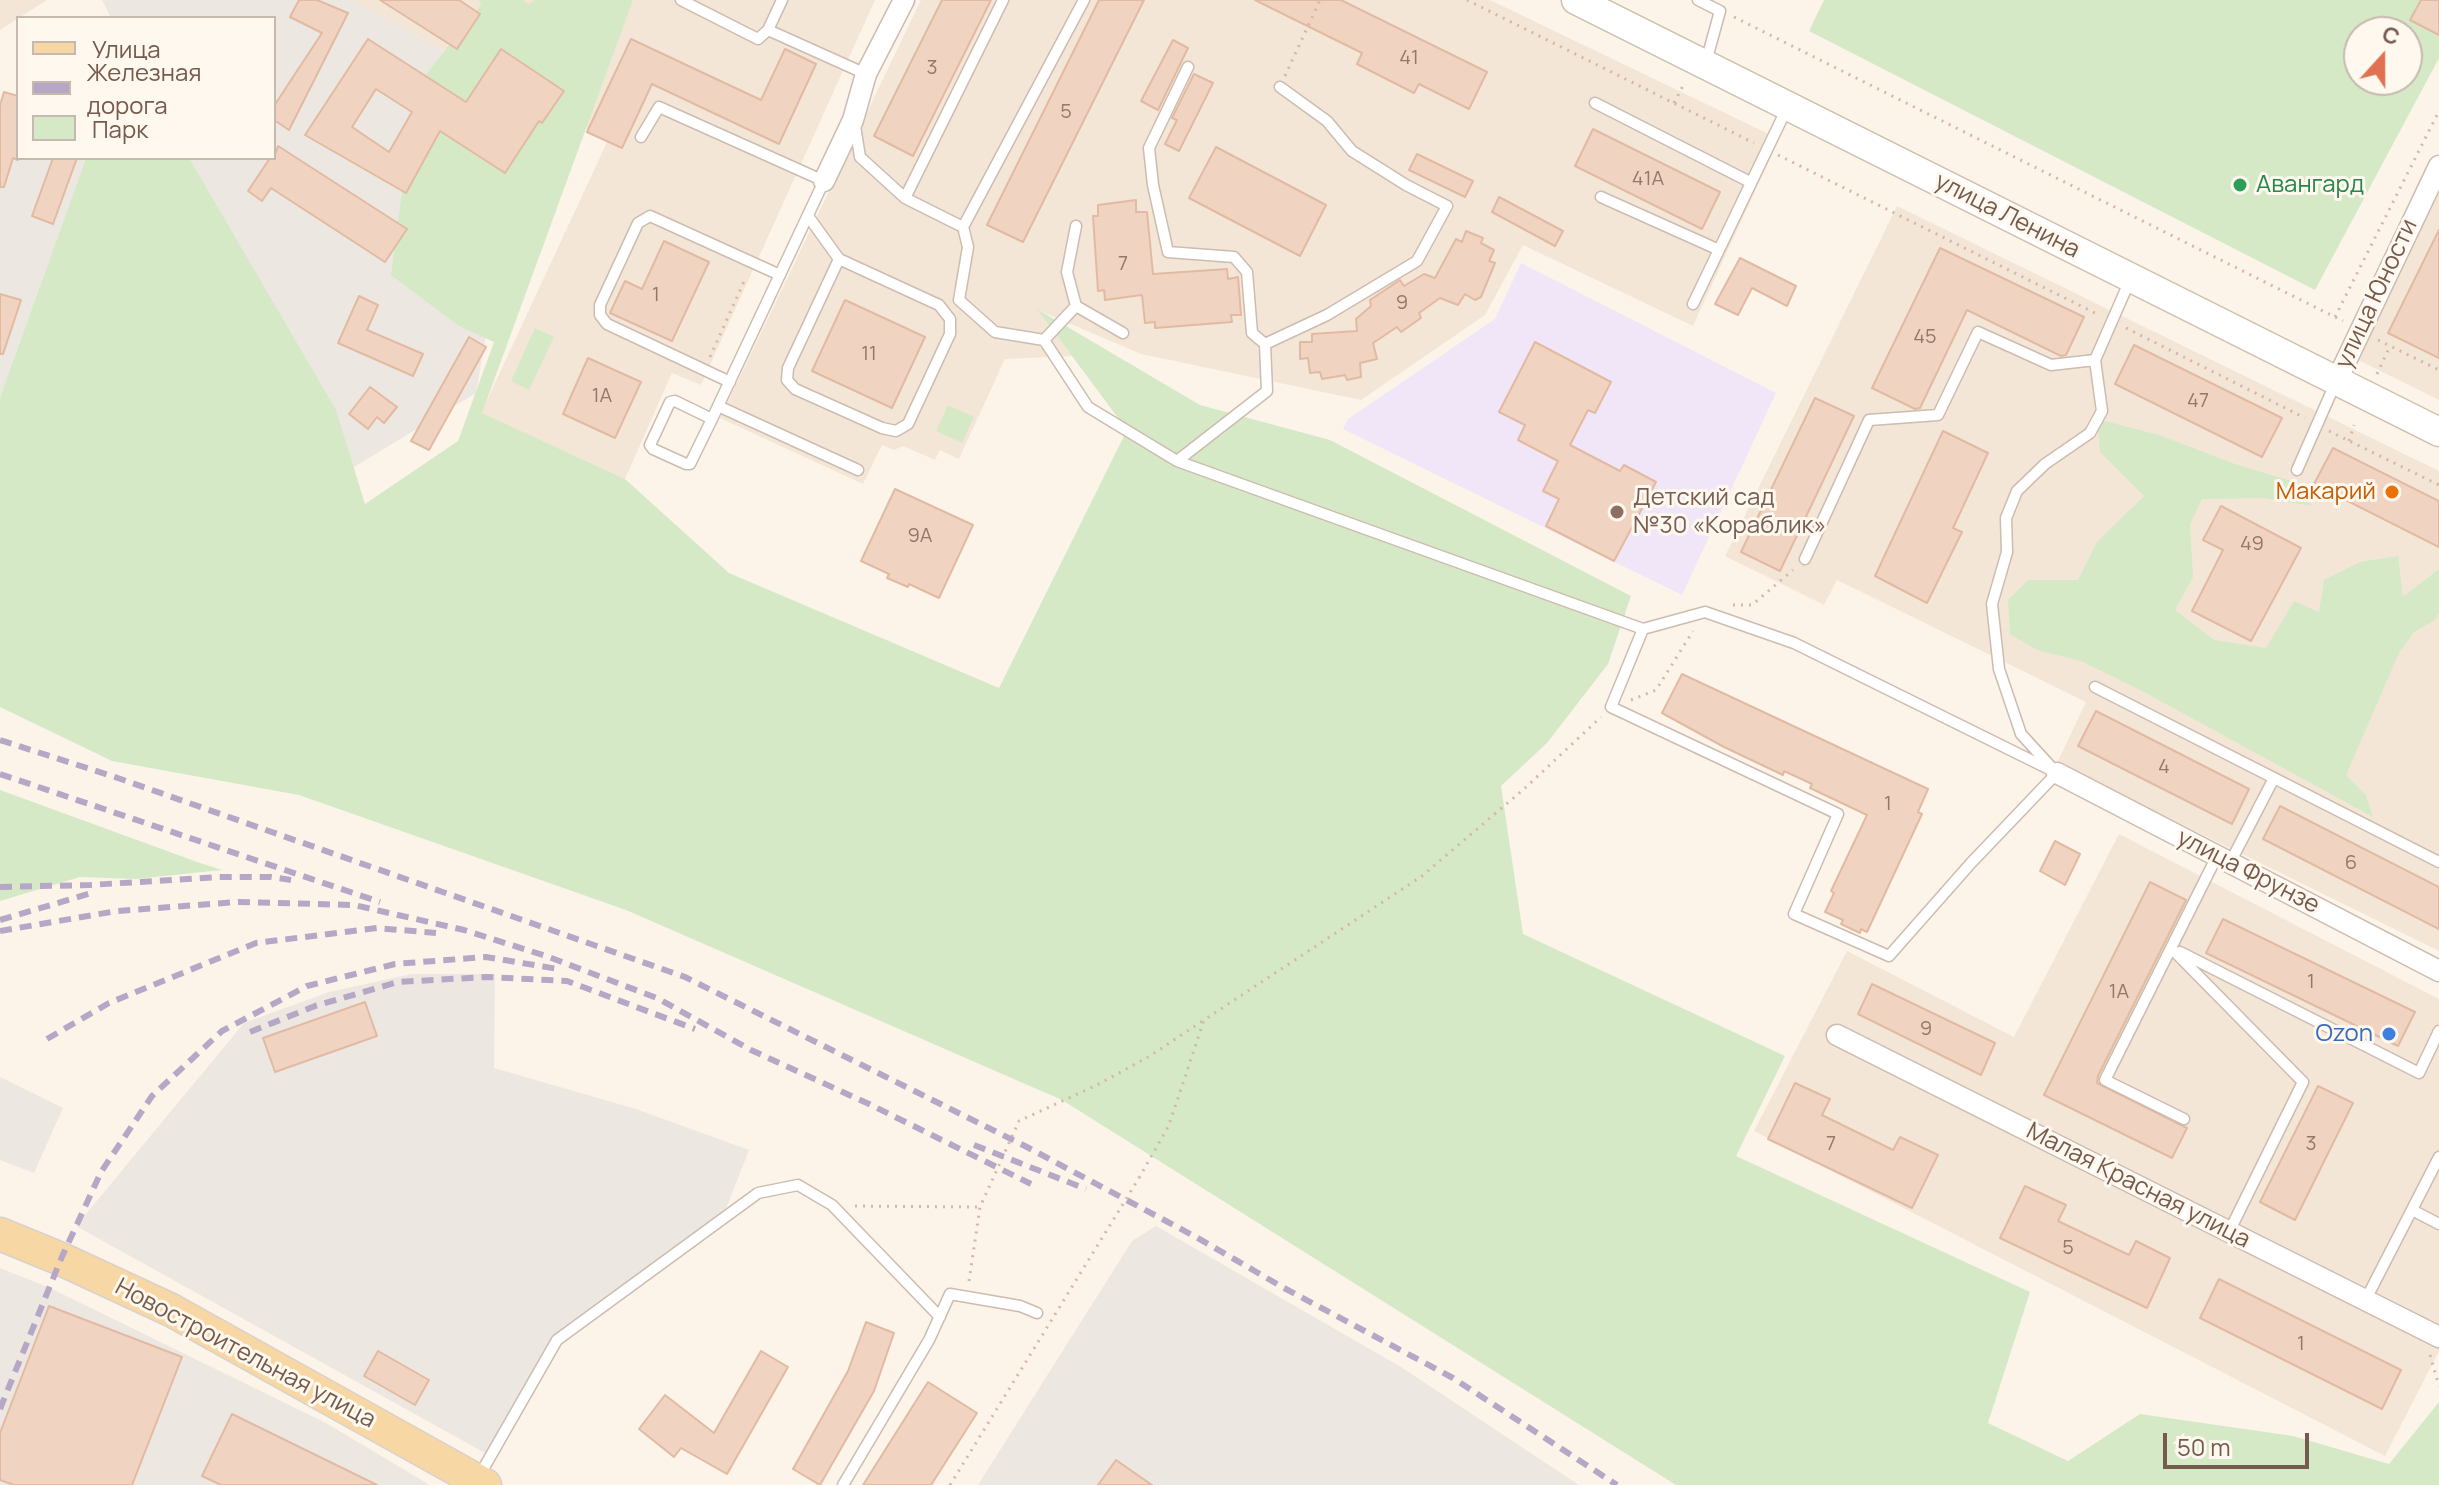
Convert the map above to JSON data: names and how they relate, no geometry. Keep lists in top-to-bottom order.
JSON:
{
  "streets": {
    "main road": ["улица Ленина", "Новостроительная улица"],
    "street": ["улица Юности", "улица Фрунзе", "Малая Красная улица"]
  },
  "crossings": [
    ["улица Ленина", "улица Юности"]
  ],
  "places": [
    "Авангард",
    "Макарий",
    "Детский сад №30 «Кораблик»",
    "Ozon"
  ],
  "house_numbers": [
    "41",
    "3",
    "5",
    "41А",
    "7",
    "1",
    "9",
    "45",
    "11",
    "1А",
    "47",
    "9А",
    "49",
    "4",
    "1",
    "6",
    "1",
    "1А",
    "9",
    "7",
    "3",
    "5",
    "1"
  ],
  "legend": ["Улица", "Железная дорога", "Парк"],
  "scale_bar": "50 m",
  "north": "top"
}
